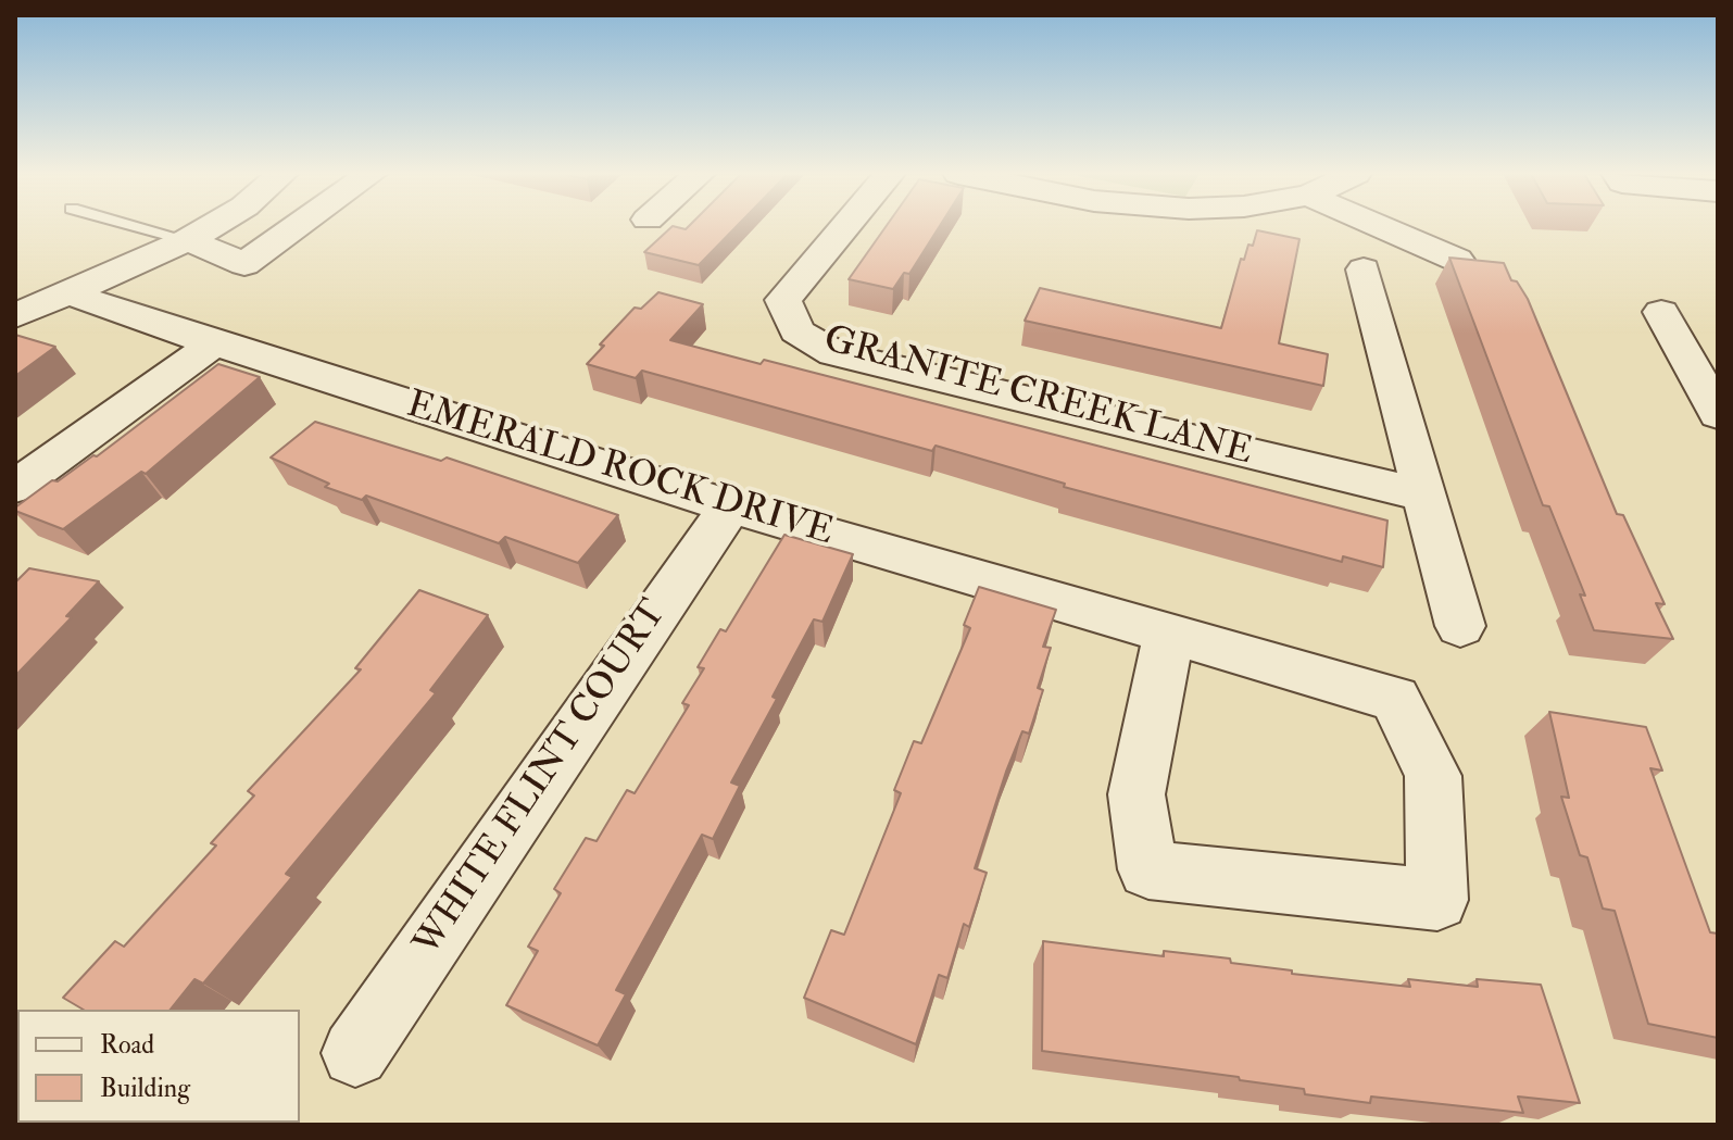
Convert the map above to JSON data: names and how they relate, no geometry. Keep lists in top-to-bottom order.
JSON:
{
  "streets": {
    "street": ["GRANITE CREEK LANE", "EMERALD ROCK DRIVE", "WHITE FLINT COURT"]
  },
  "crossings": [
    ["EMERALD ROCK DRIVE", "WHITE FLINT COURT"]
  ],
  "legend": ["Road", "Building"]
}
